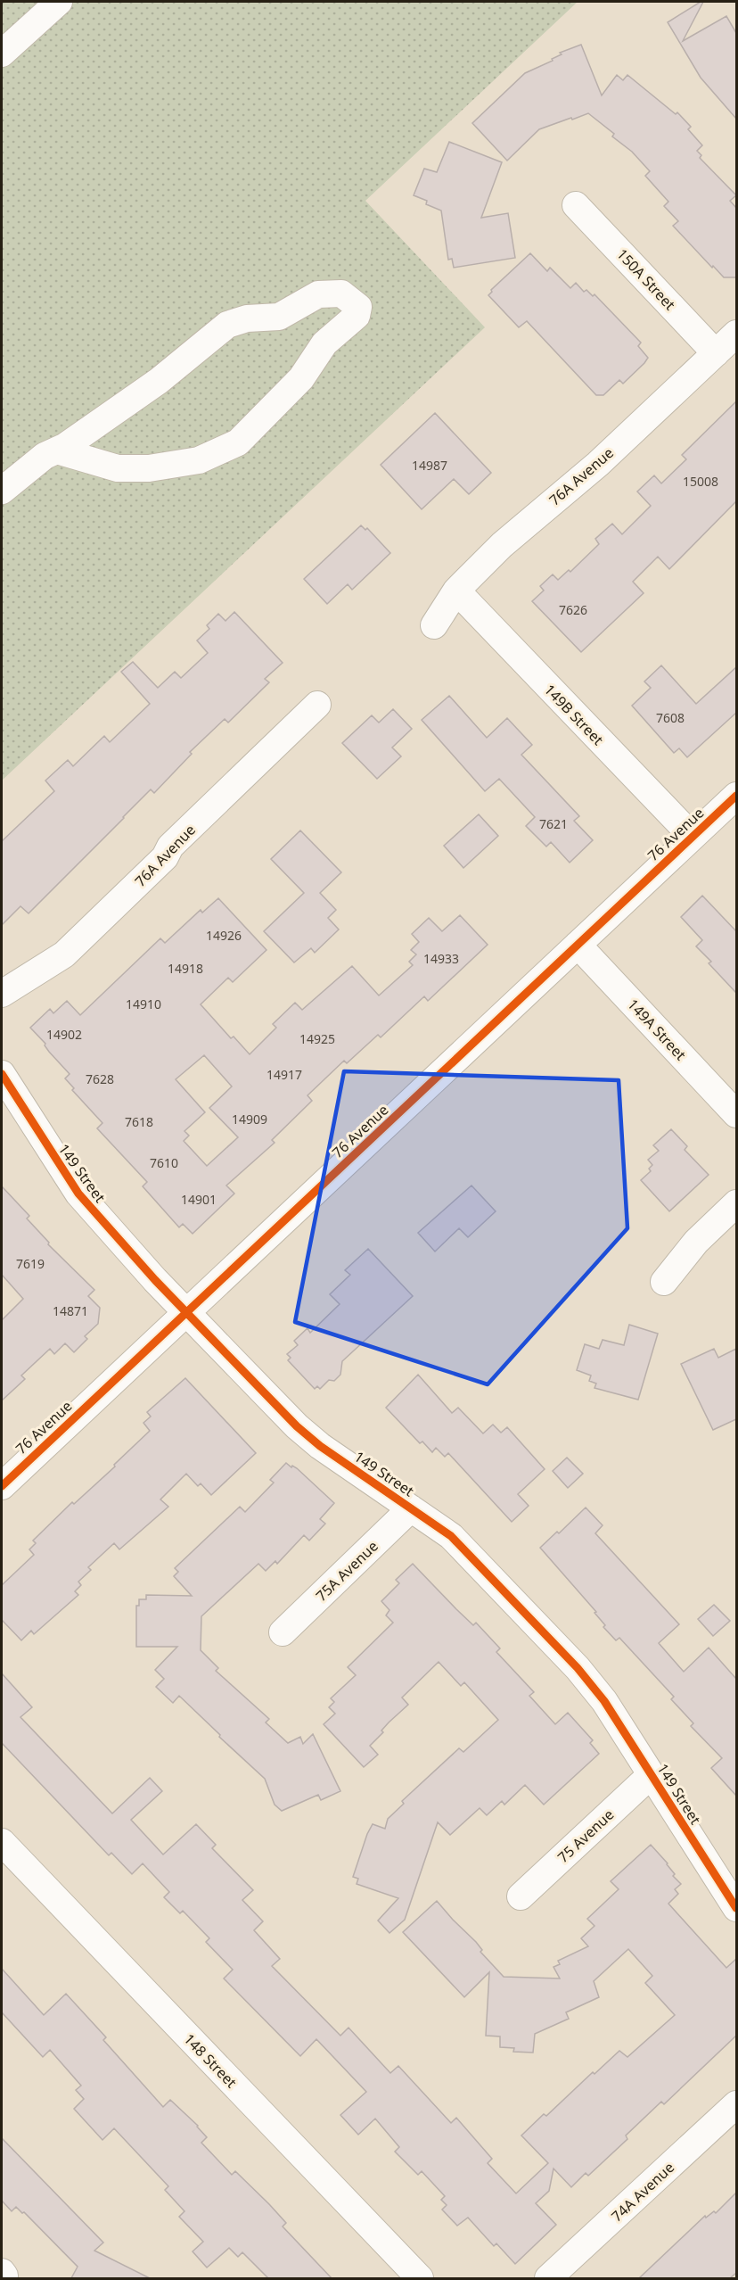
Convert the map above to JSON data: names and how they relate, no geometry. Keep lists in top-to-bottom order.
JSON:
{
  "streets": {
    "street": [
      "150A Street",
      "76A Avenue",
      "149B Street",
      "76 Avenue",
      "149A Street",
      "149 Street",
      "75A Avenue",
      "75 Avenue",
      "148 Street",
      "74A Avenue"
    ]
  },
  "crossings": [
    ["150A Street", "76A Avenue"],
    ["76A Avenue", "149B Street"],
    ["149B Street", "76 Avenue"],
    ["76 Avenue", "149A Street"],
    ["76 Avenue", "149 Street"],
    ["149 Street", "75A Avenue"],
    ["149 Street", "75 Avenue"]
  ],
  "house_numbers": [
    "14987",
    "15008",
    "7626",
    "7608",
    "7621",
    "14926",
    "14933",
    "14918",
    "14910",
    "14902",
    "14925",
    "14917",
    "7628",
    "14909",
    "7618",
    "7610",
    "14901",
    "7619",
    "14871"
  ]
}
